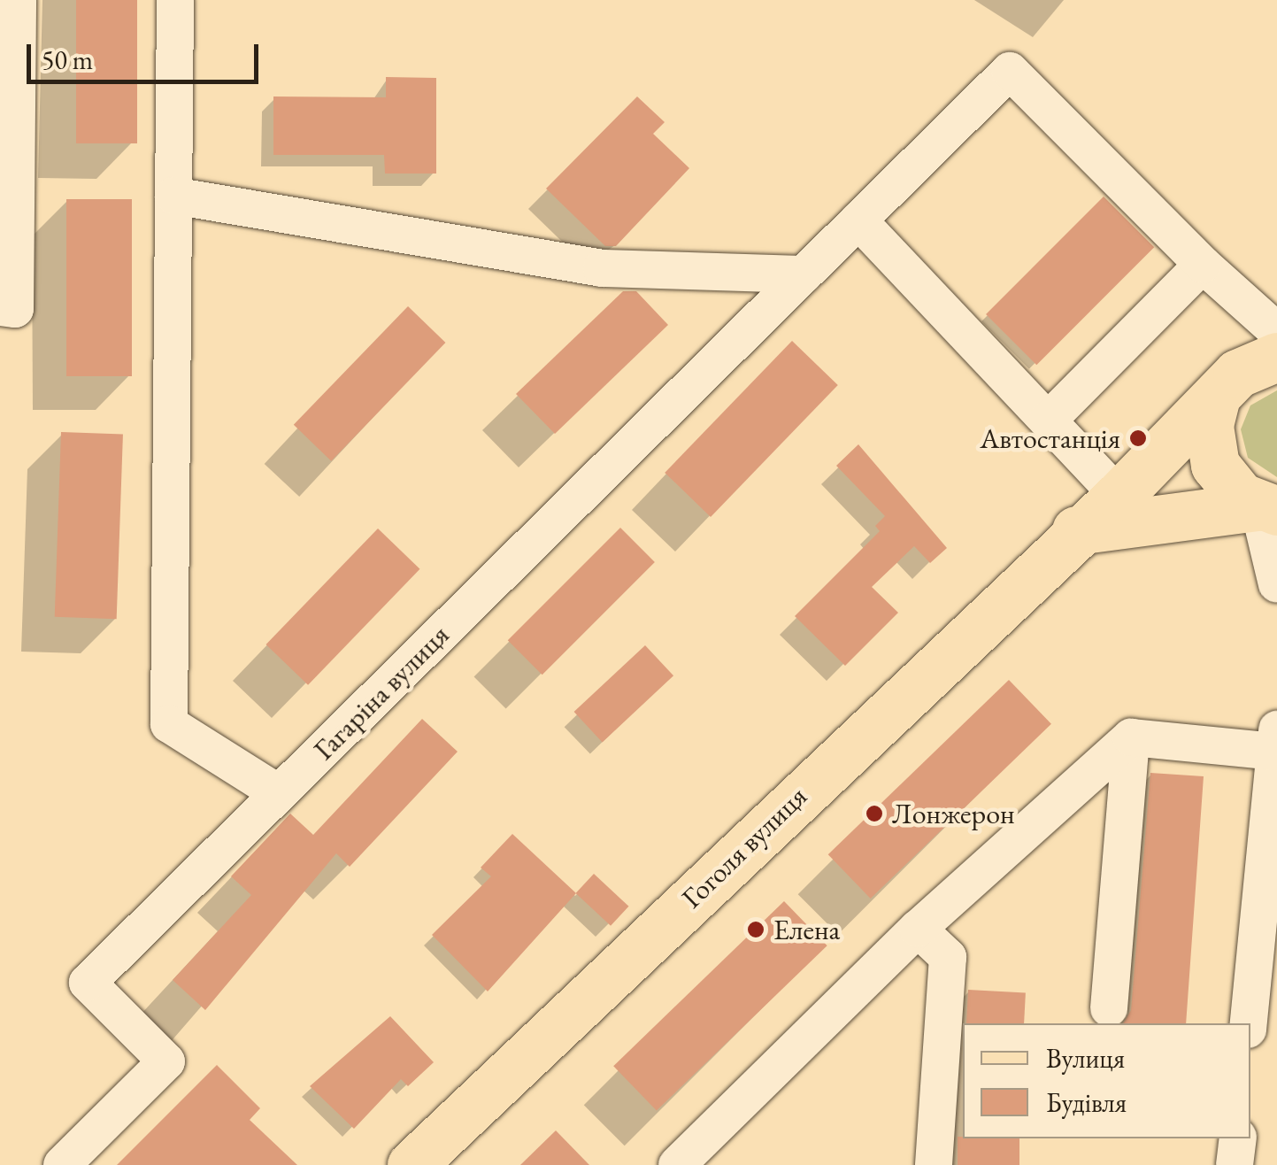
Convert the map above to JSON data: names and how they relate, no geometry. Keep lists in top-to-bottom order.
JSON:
{
  "streets": {
    "main road": ["Гоголя вулиця"],
    "street": ["Гагаріна вулиця"]
  },
  "places": ["Автостанція", "Лонжерон", "Елена"],
  "legend": ["Вулиця", "Будівля"],
  "scale_bar": "50 m"
}
